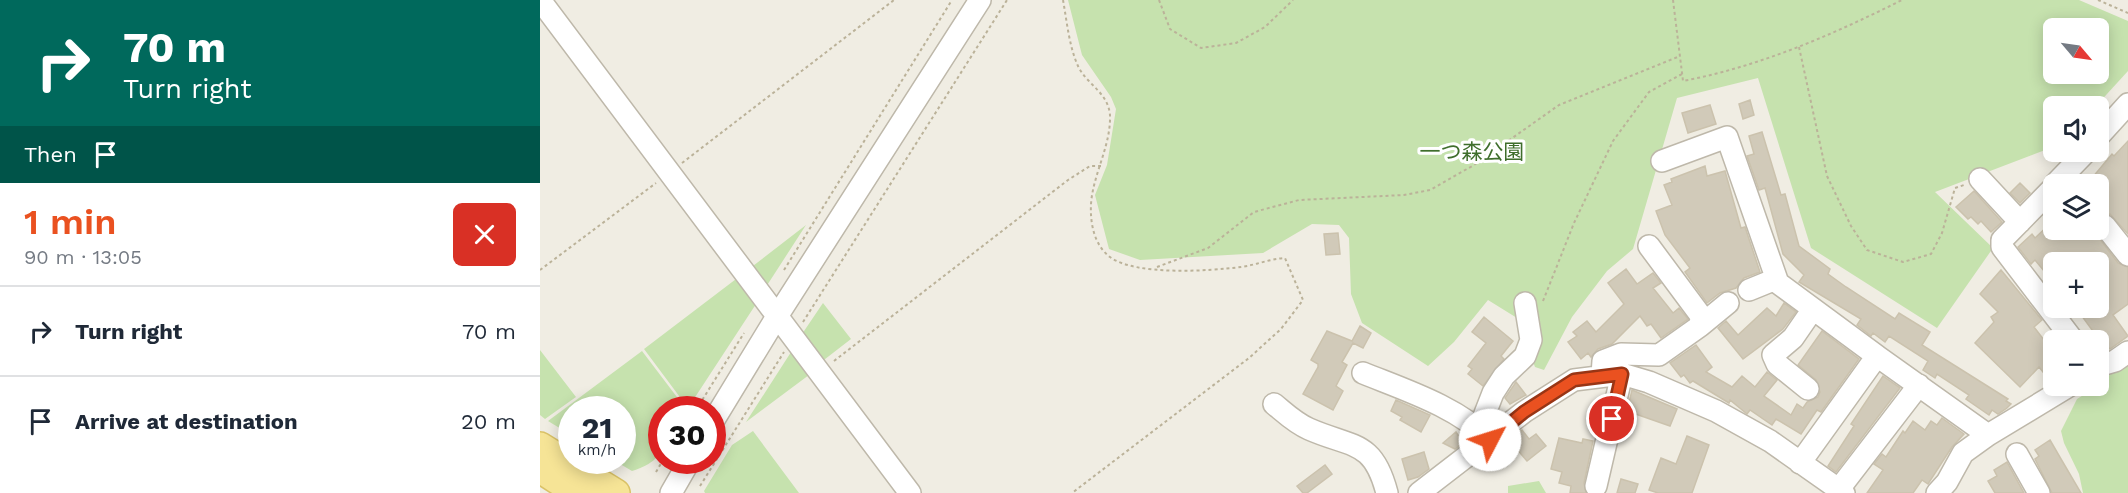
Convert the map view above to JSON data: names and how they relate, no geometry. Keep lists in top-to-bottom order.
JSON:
{
  "parks": ["一つ森公園"],
  "north": "bottom right",
  "page": {
    "turn": ["70 m", "Turn right"],
    "map_buttons": ["+", "−"],
    "then": "Then",
    "heading": ["1 min", "90 m · 13:05"],
    "list": [
      {
        "name": "Turn right",
        "value": "70 m"
      },
      {
        "name": "Arrive at destination",
        "value": "20 m"
      }
    ],
    "speed": "21 km/h",
    "limit": "30"
  }
}
